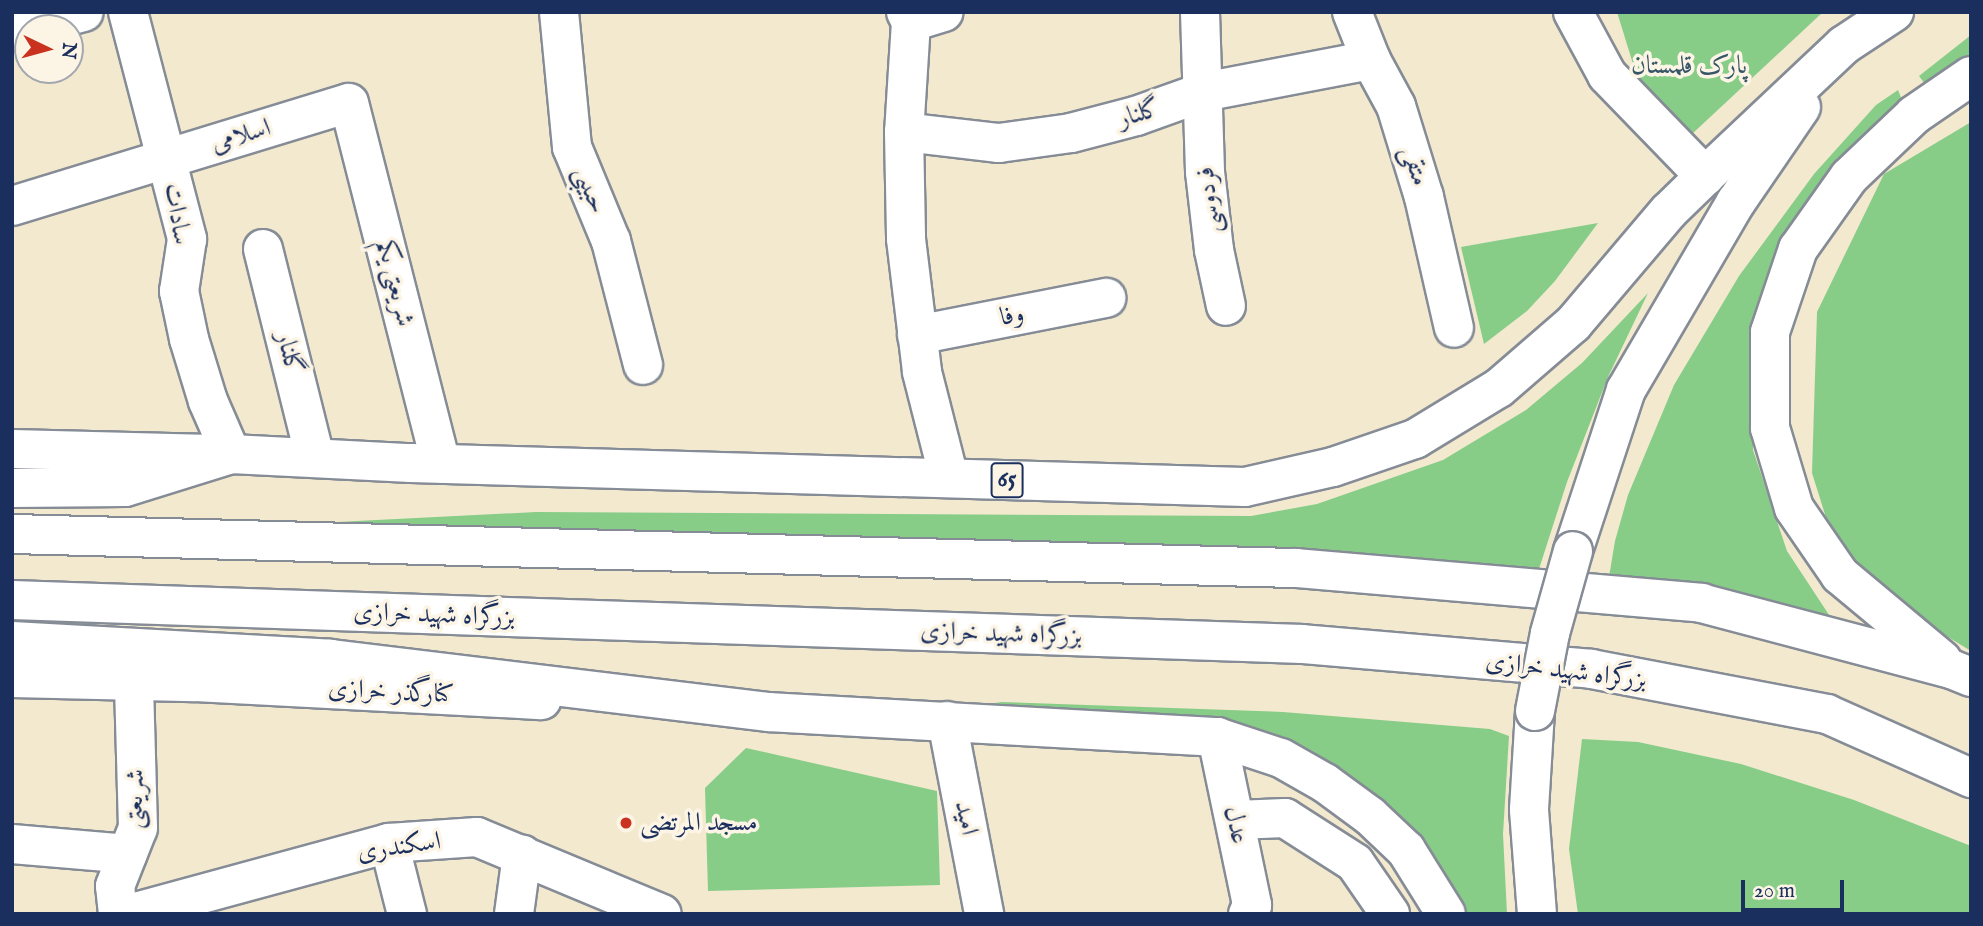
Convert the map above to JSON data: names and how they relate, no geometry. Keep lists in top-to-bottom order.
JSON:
{
  "streets": {
    "main road": [
      "گلنار",
      "اسلامی",
      "متقی",
      "حبیبی",
      "فردوسی",
      "سادات",
      "شریعتی یکم",
      "وفا",
      "65",
      "بزرگراه شهید خرازی",
      "کنارگذر خرازی",
      "شریعتی",
      "امید",
      "عدل",
      "اسکندری"
    ]
  },
  "crossings": [
    ["گلنار", "متقی"],
    ["گلنار", "فردوسی"],
    ["گلنار", "65"],
    ["اسلامی", "سادات"],
    ["اسلامی", "شریعتی یکم"],
    ["سادات", "65"],
    ["شریعتی یکم", "65"],
    ["کنارگذر خرازی", "شریعتی"]
  ],
  "parks": ["پارک قلمستان"],
  "places": ["مسجد المرتضی"],
  "scale_bar": "20 m",
  "north": "right"
}
